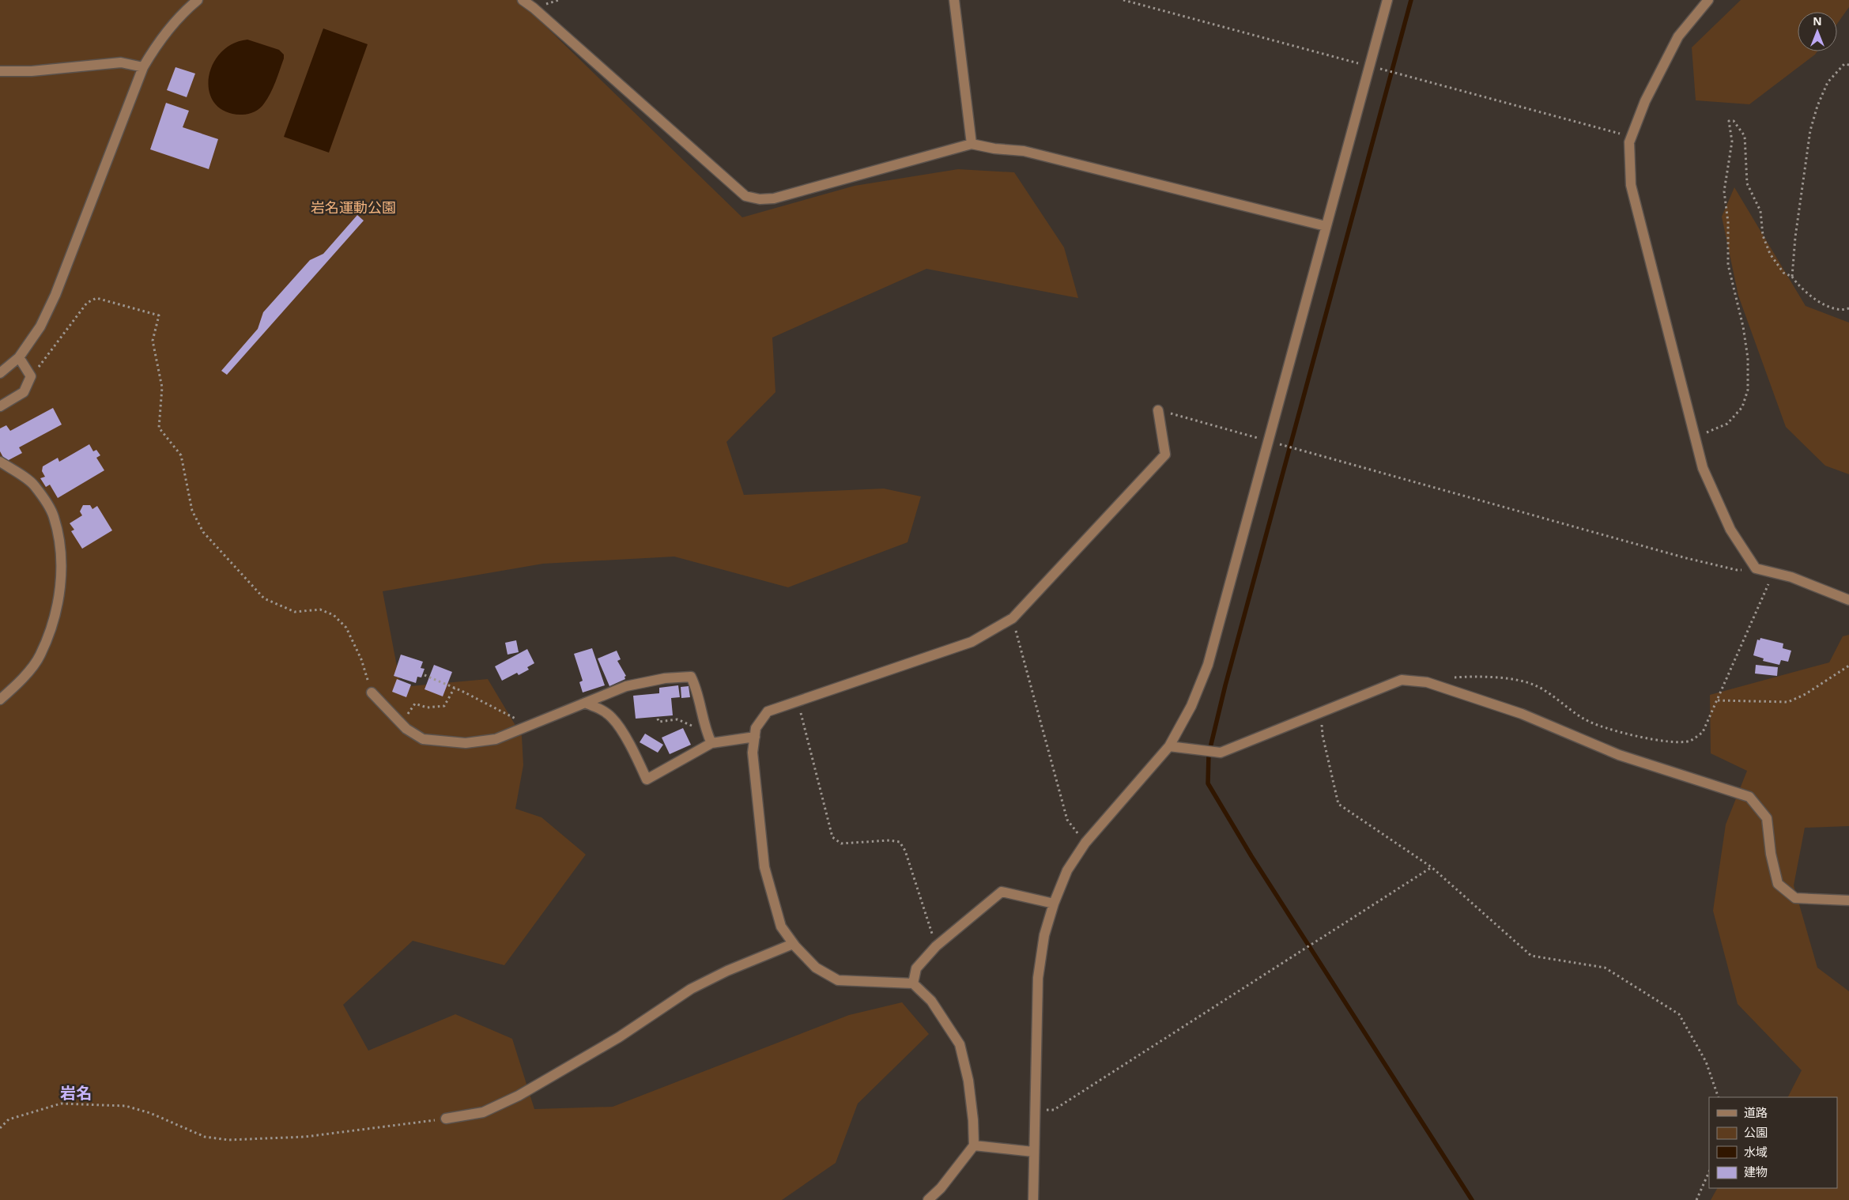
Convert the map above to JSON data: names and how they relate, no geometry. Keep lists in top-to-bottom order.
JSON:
{
  "districts": ["岩名"],
  "parks": ["岩名運動公園"],
  "legend": [
    "道路",
    "公園",
    "水域",
    "建物"
  ],
  "north": "top"
}
